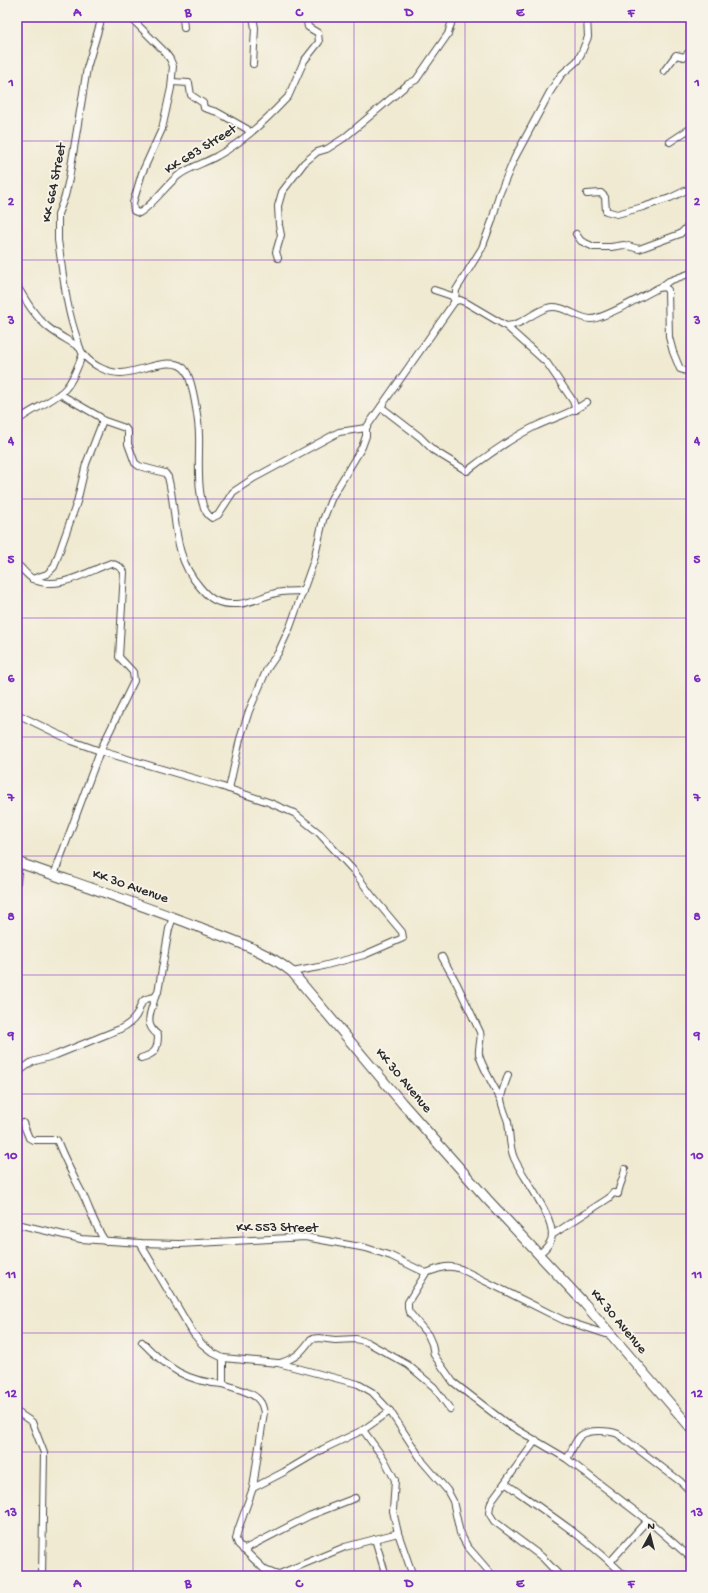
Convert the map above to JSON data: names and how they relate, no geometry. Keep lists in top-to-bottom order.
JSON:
{
  "streets": {
    "main road": ["KK 30 Avenue"],
    "street": ["KK 683 Street", "KK 664 Street", "KK 553 Street"]
  },
  "north": "top",
  "grid": {
    "columns": [
      "A",
      "B",
      "C",
      "D",
      "E",
      "F"
    ],
    "rows": [
      "1",
      "2",
      "3",
      "4",
      "5",
      "6",
      "7",
      "8",
      "9",
      "10",
      "11",
      "12",
      "13"
    ]
  }
}
